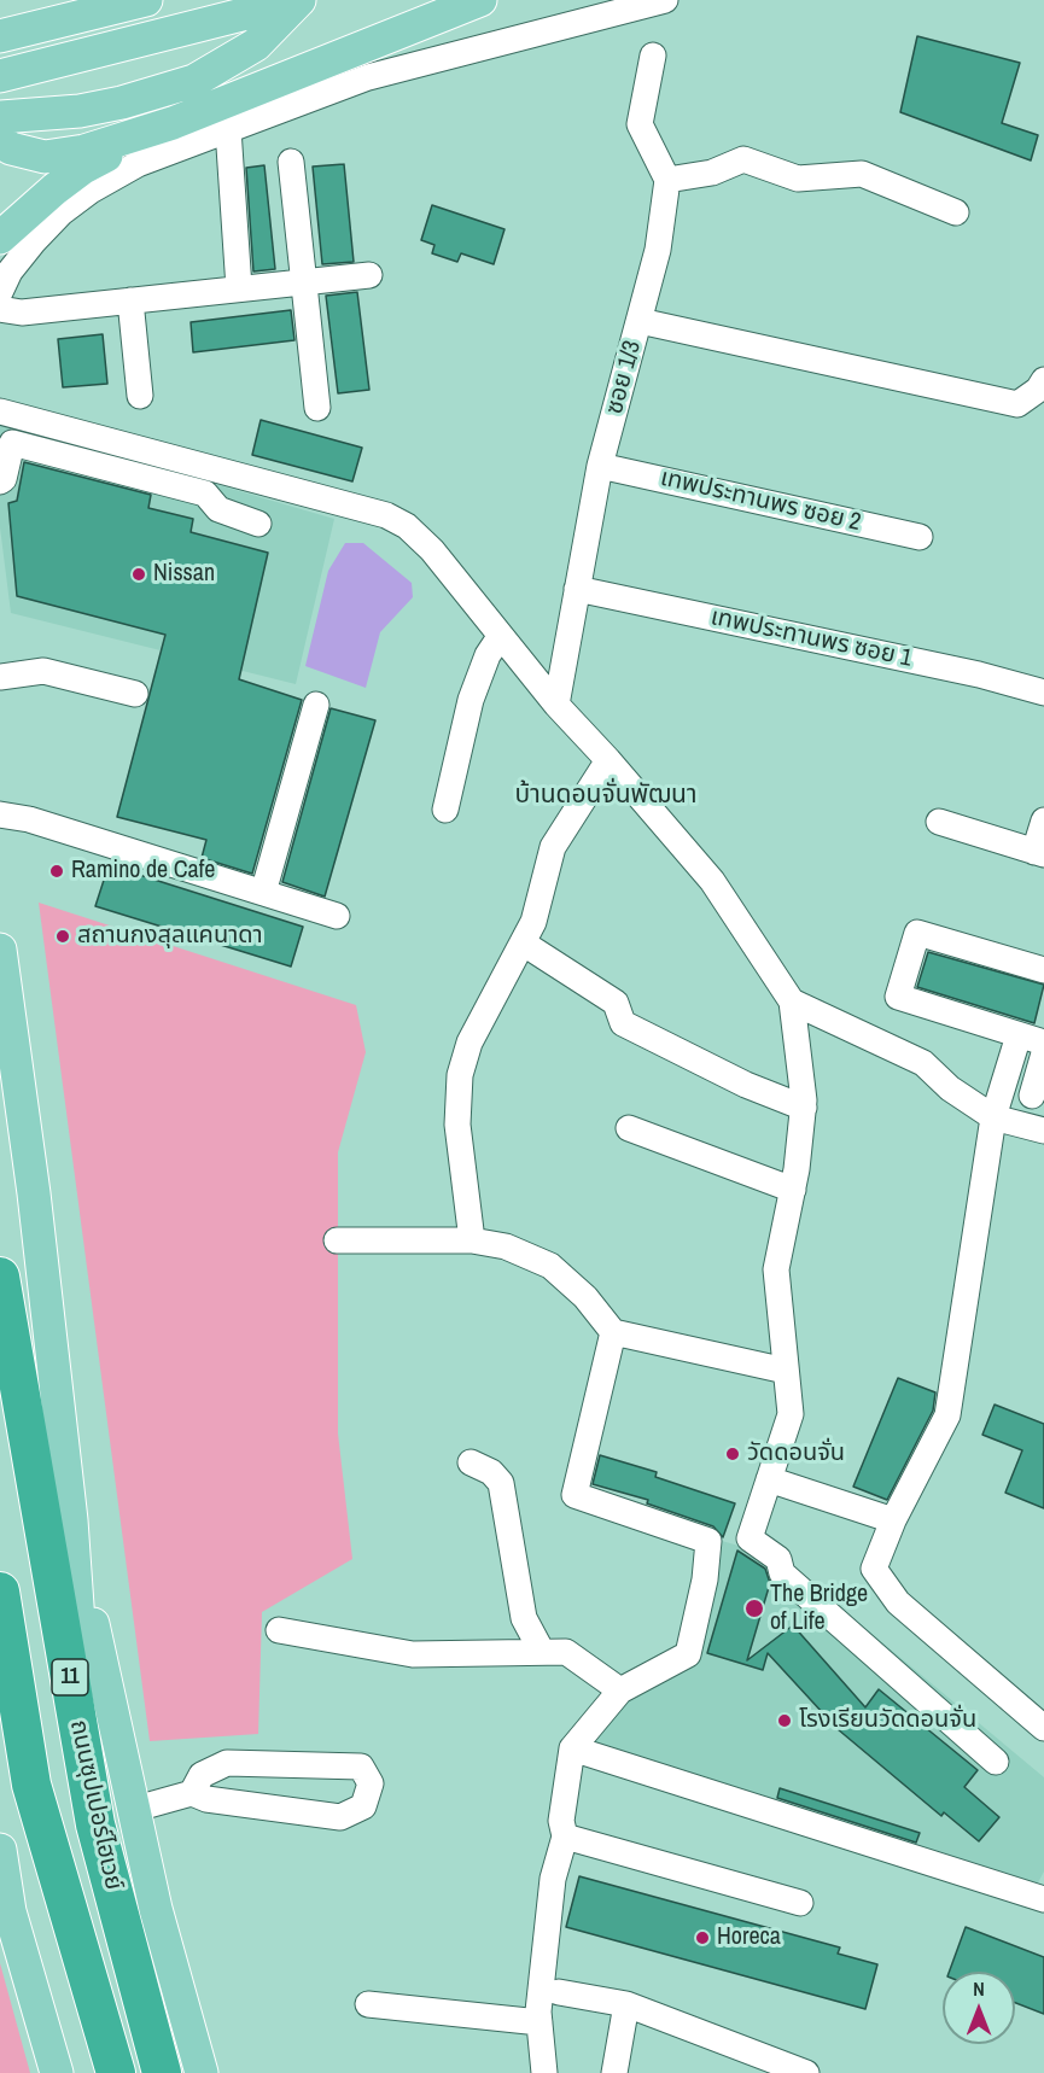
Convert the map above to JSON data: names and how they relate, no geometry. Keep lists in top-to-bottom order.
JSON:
{
  "streets": {
    "highway": ["11", "ถนนซุปเปอร์ไฮเวย์"],
    "street": ["ซอย 1/3", "เทพประทานพร ซอย 2", "เทพประทานพร ซอย 1"]
  },
  "crossings": [
    ["ซอย 1/3", "เทพประทานพร ซอย 2"],
    ["ซอย 1/3", "เทพประทานพร ซอย 1"]
  ],
  "districts": ["บ้านดอนจั่นพัฒนา"],
  "places": [
    "Nissan",
    "Ramino de Cafe",
    "สถานกงสุลแคนาดา",
    "วัดดอนจั่น",
    "The Bridge of Life",
    "โรงเรียนวัดดอนจั่น",
    "Horeca"
  ],
  "north": "top"
}
